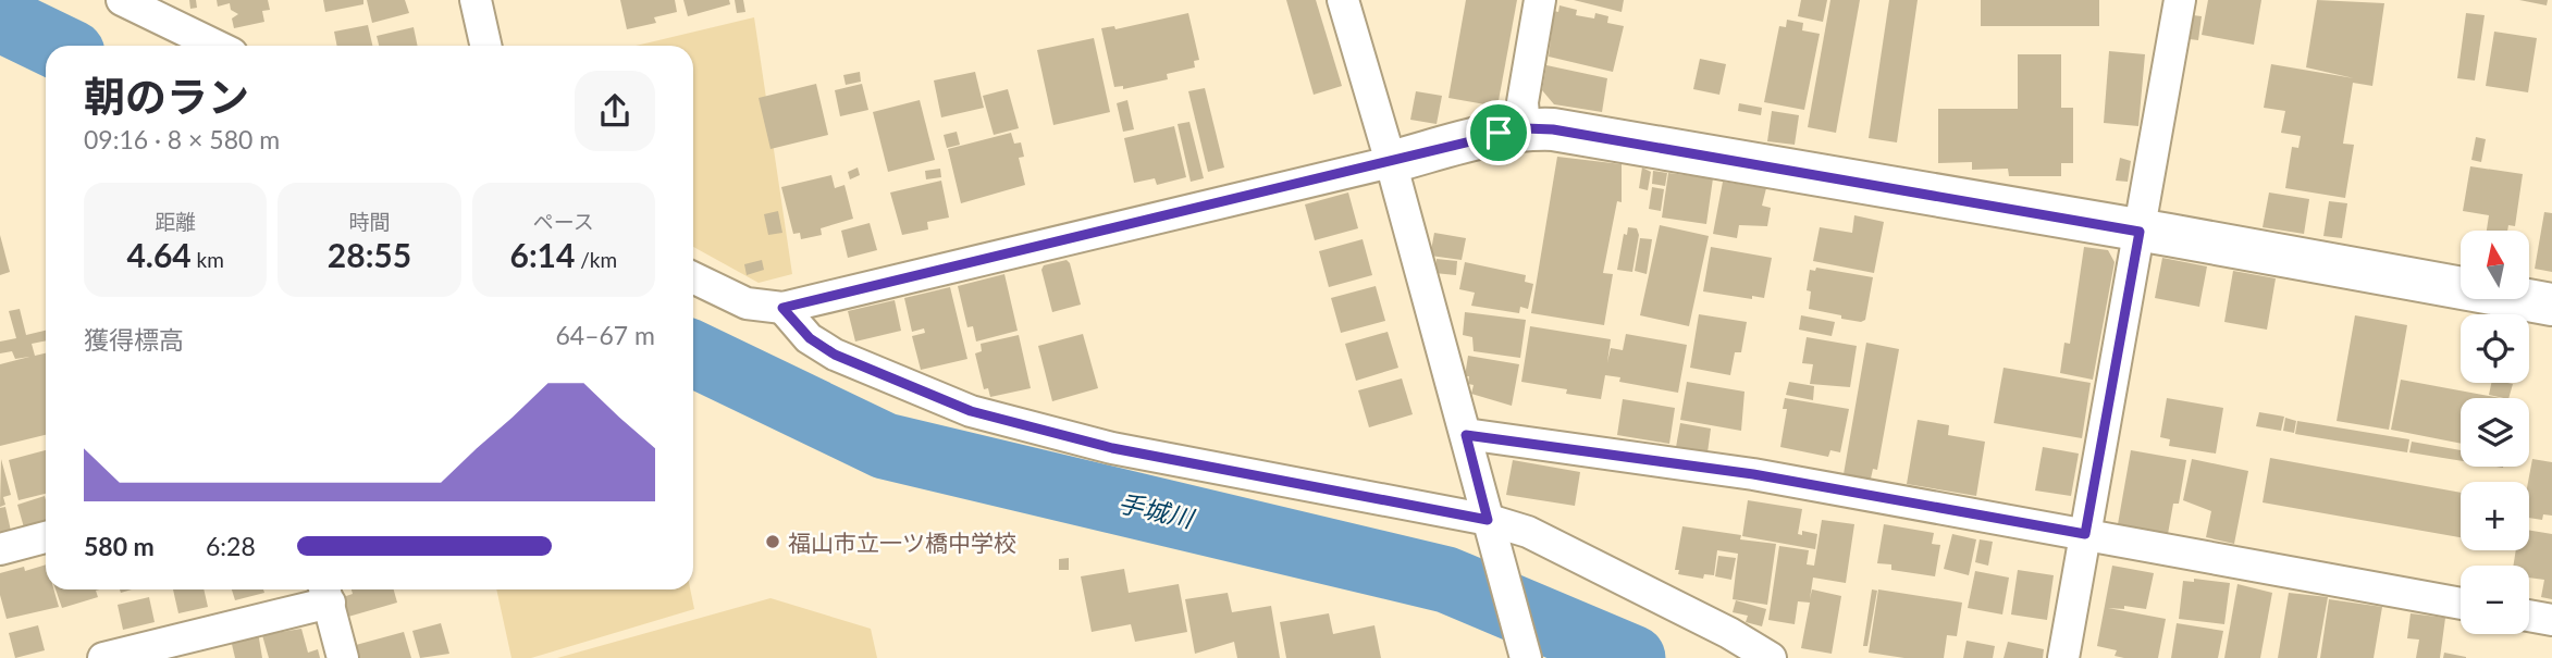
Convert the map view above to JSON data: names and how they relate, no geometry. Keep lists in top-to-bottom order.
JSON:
{
  "water": ["手城川"],
  "places": ["福山市立一ツ橋中学校"],
  "north": "top",
  "page": {
    "heading": ["朝のラン", "09:16 · 8 × 580 m"],
    "stats": [
      ["距離", "4.64 km"],
      ["時間", "28:55"],
      ["ペース", "6:14 /km"]
    ],
    "map_buttons": ["+", "−"],
    "chart": ["獲得標高", "64–67 m"],
    "list": [
      {
        "name": "580 m",
        "note": "6:28"
      }
    ]
  }
}
